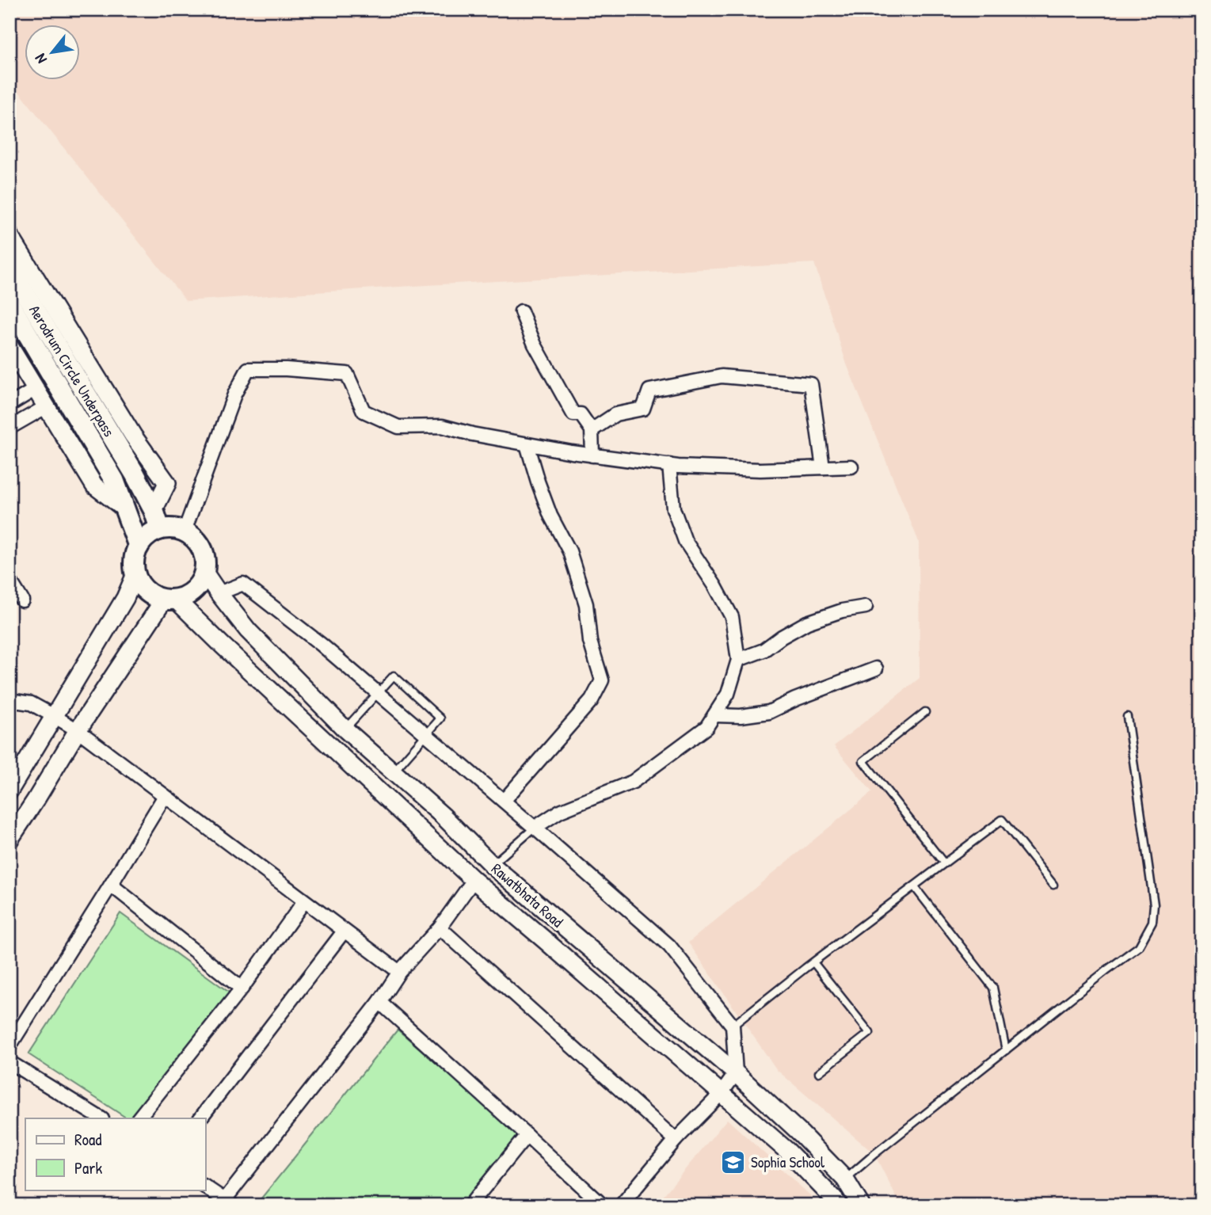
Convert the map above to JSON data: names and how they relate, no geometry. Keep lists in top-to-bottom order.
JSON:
{
  "streets": {
    "main road": ["Aerodrum Circle Underpass", "Rawatbhata Road"]
  },
  "crossings": [
    ["Aerodrum Circle Underpass", "Rawatbhata Road"]
  ],
  "places": {
    "school or university": ["Sophia School"]
  },
  "legend": ["Road", "Park"],
  "north": "bottom left"
}
